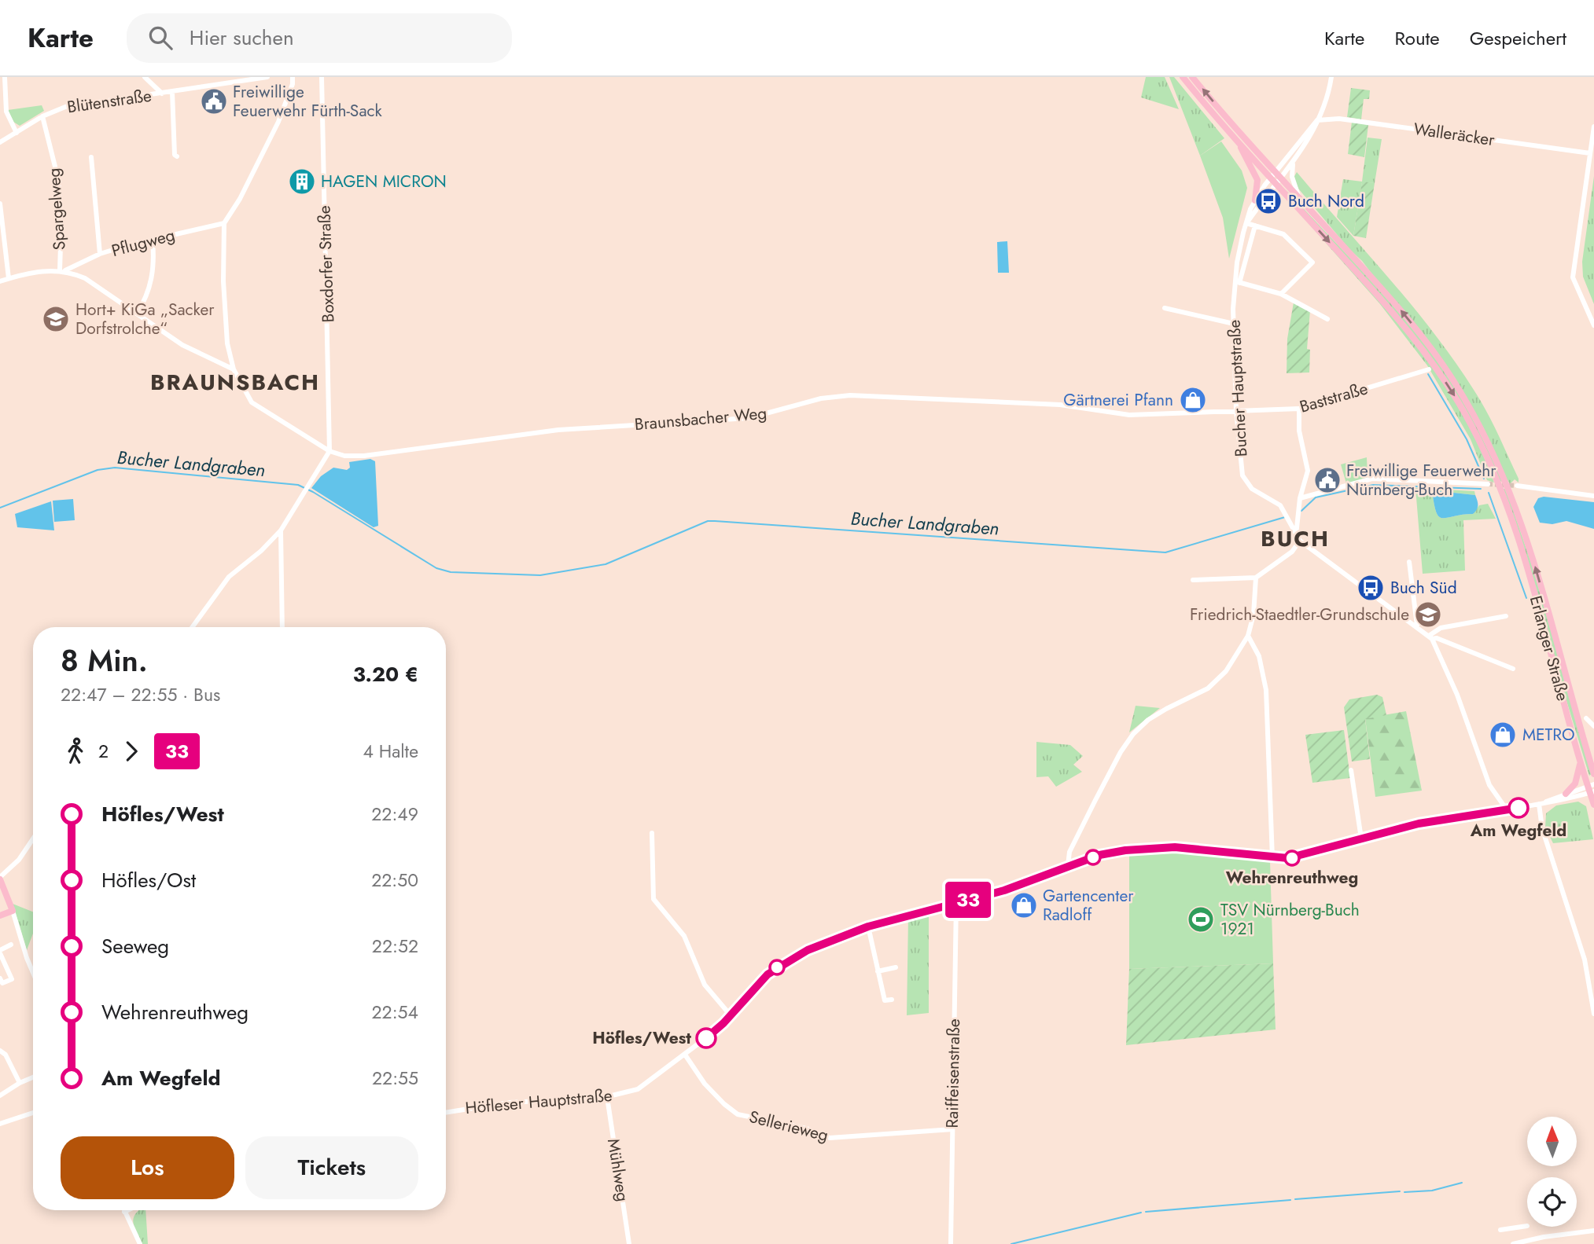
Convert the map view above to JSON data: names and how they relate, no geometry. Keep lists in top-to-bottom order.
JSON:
{
  "streets": {
    "main road": ["Erlanger Straße"],
    "street": [
      "Blütenstraße",
      "Walleräcker",
      "Spargelweg",
      "Pflugweg",
      "Boxdorfer Straße",
      "Bucher Hauptstraße",
      "Baststraße",
      "Braunsbacher Weg",
      "Raiffeisenstraße",
      "Höfleser Hauptstraße",
      "Sellerieweg",
      "Mühlweg"
    ]
  },
  "crossings": [
    ["Blütenstraße", "Spargelweg"],
    ["Spargelweg", "Pflugweg"],
    ["Boxdorfer Straße", "Braunsbacher Weg"],
    ["Bucher Hauptstraße", "Baststraße"],
    ["Bucher Hauptstraße", "Braunsbacher Weg"],
    ["Bucher Hauptstraße", "Erlanger Straße"],
    ["Baststraße", "Braunsbacher Weg"],
    ["Raiffeisenstraße", "Höfleser Hauptstraße"],
    ["Raiffeisenstraße", "Sellerieweg"],
    ["Höfleser Hauptstraße", "Sellerieweg"],
    ["Höfleser Hauptstraße", "Mühlweg"]
  ],
  "districts": ["BRAUNSBACH", "BUCH"],
  "water": ["Bucher Landgraben"],
  "places": {
    "public building": ["Freiwillige Feuerwehr Fürth-Sack", "Freiwillige Feuerwehr Nürnberg-Buch"],
    "building": ["HAGEN MICRON"],
    "bus stop": ["Buch Nord", "Buch Süd"],
    "school or university": ["Hort+ KiGa „Sacker Dorfstrolche“", "Friedrich-Staedtler-Grundschule"],
    "shop": ["Gärtnerei Pfann", "METRO", "Gartencenter Radloff"],
    "other": ["Am Wegfeld", "Wehrenreuthweg", "Höfles/West"],
    "sports": ["TSV Nürnberg-Buch 1921"]
  },
  "lines": ["bus line 33"],
  "north": "top",
  "page": {
    "header": "Karte",
    "search": "Hier suchen",
    "nav": ["Karte", "Route", "Gespeichert"],
    "on_map": "33",
    "heading": ["8 Min.", "22:47 – 22:55 · Bus", "3.20 €"],
    "legs": ["2", "33", "4 Halte"],
    "list": [
      {
        "name": "Höfles/West",
        "value": "22:49"
      },
      {
        "name": "Höfles/Ost",
        "value": "22:50"
      },
      {
        "name": "Seeweg",
        "value": "22:52"
      },
      {
        "name": "Wehrenreuthweg",
        "value": "22:54"
      },
      {
        "name": "Am Wegfeld",
        "value": "22:55"
      }
    ],
    "buttons": ["Los", "Tickets"]
  }
}
